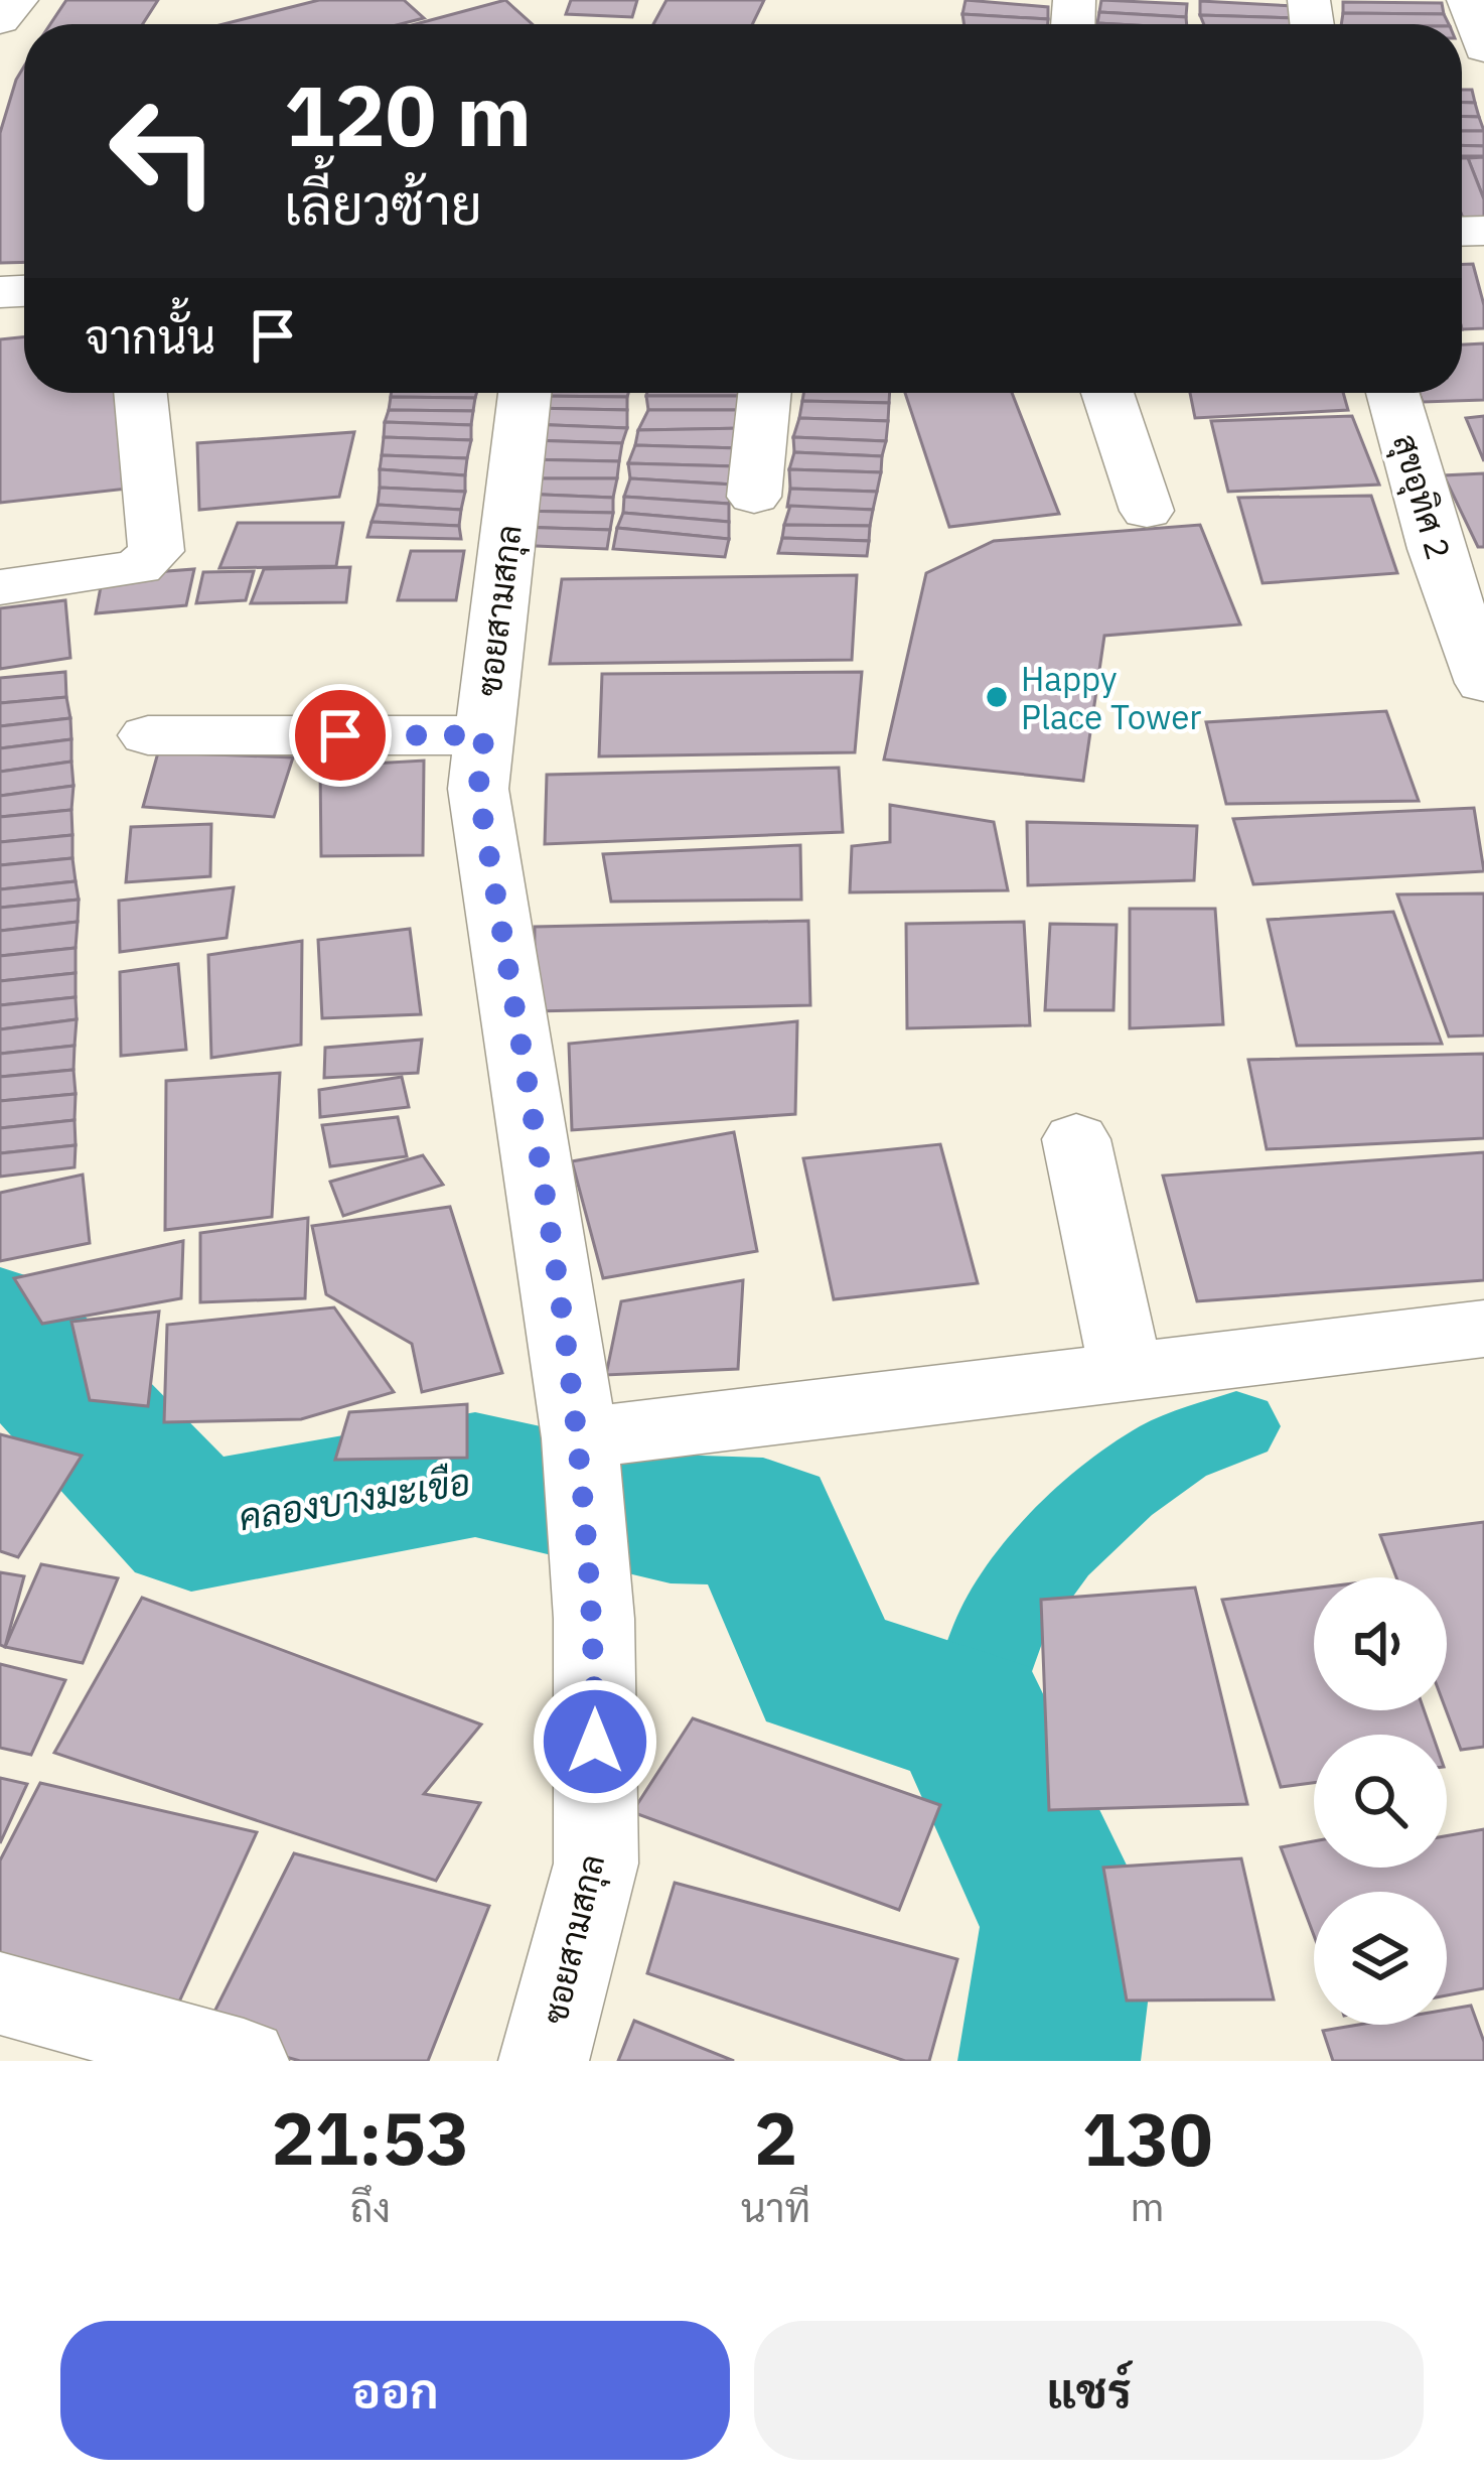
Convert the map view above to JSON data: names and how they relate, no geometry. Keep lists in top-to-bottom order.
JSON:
{
  "streets": {
    "street": ["สุขอุทิศ 2", "ซอยสามสกุล"]
  },
  "water": ["คลองบางมะเขือ"],
  "places": ["Happy Place Tower"],
  "page": {
    "turn": ["120 m", "เลี้ยวซ้าย"],
    "then": "จากนั้น",
    "eta": [
      "21:53",
      "ถึง",
      "2",
      "นาที",
      "130",
      "m"
    ],
    "buttons": ["ออก", "แชร์"]
  }
}
